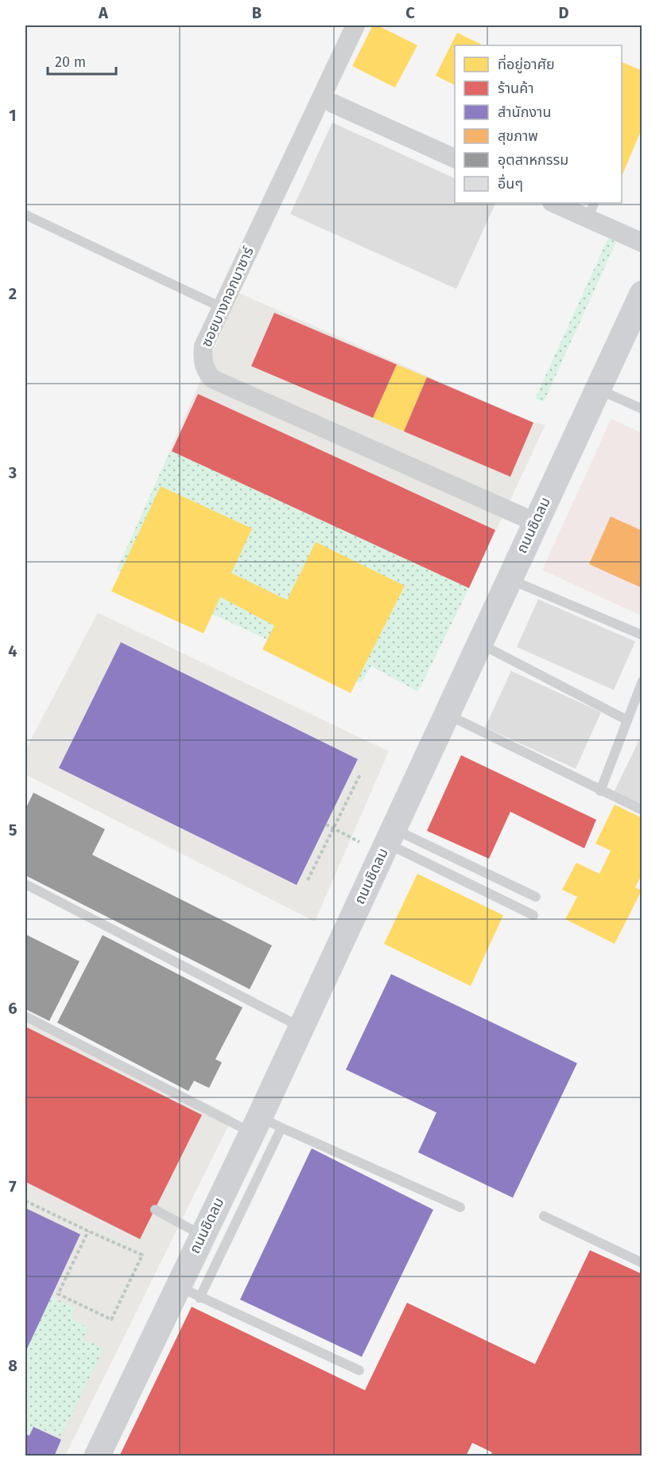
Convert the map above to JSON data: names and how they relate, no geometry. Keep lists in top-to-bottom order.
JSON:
{
  "streets": {
    "street": ["ซอยบางกอกบาซาร์", "ถนนชิดลม"]
  },
  "crossings": [
    ["ซอยบางกอกบาซาร์", "ถนนชิดลม"]
  ],
  "legend": [
    "ที่อยู่อาศัย",
    "ร้านค้า",
    "สำนักงาน",
    "สุขภาพ",
    "อุตสาหกรรม",
    "อื่นๆ"
  ],
  "scale_bar": "20 m",
  "grid": {
    "columns": [
      "A",
      "B",
      "C",
      "D"
    ],
    "rows": [
      "1",
      "2",
      "3",
      "4",
      "5",
      "6",
      "7",
      "8"
    ]
  }
}
